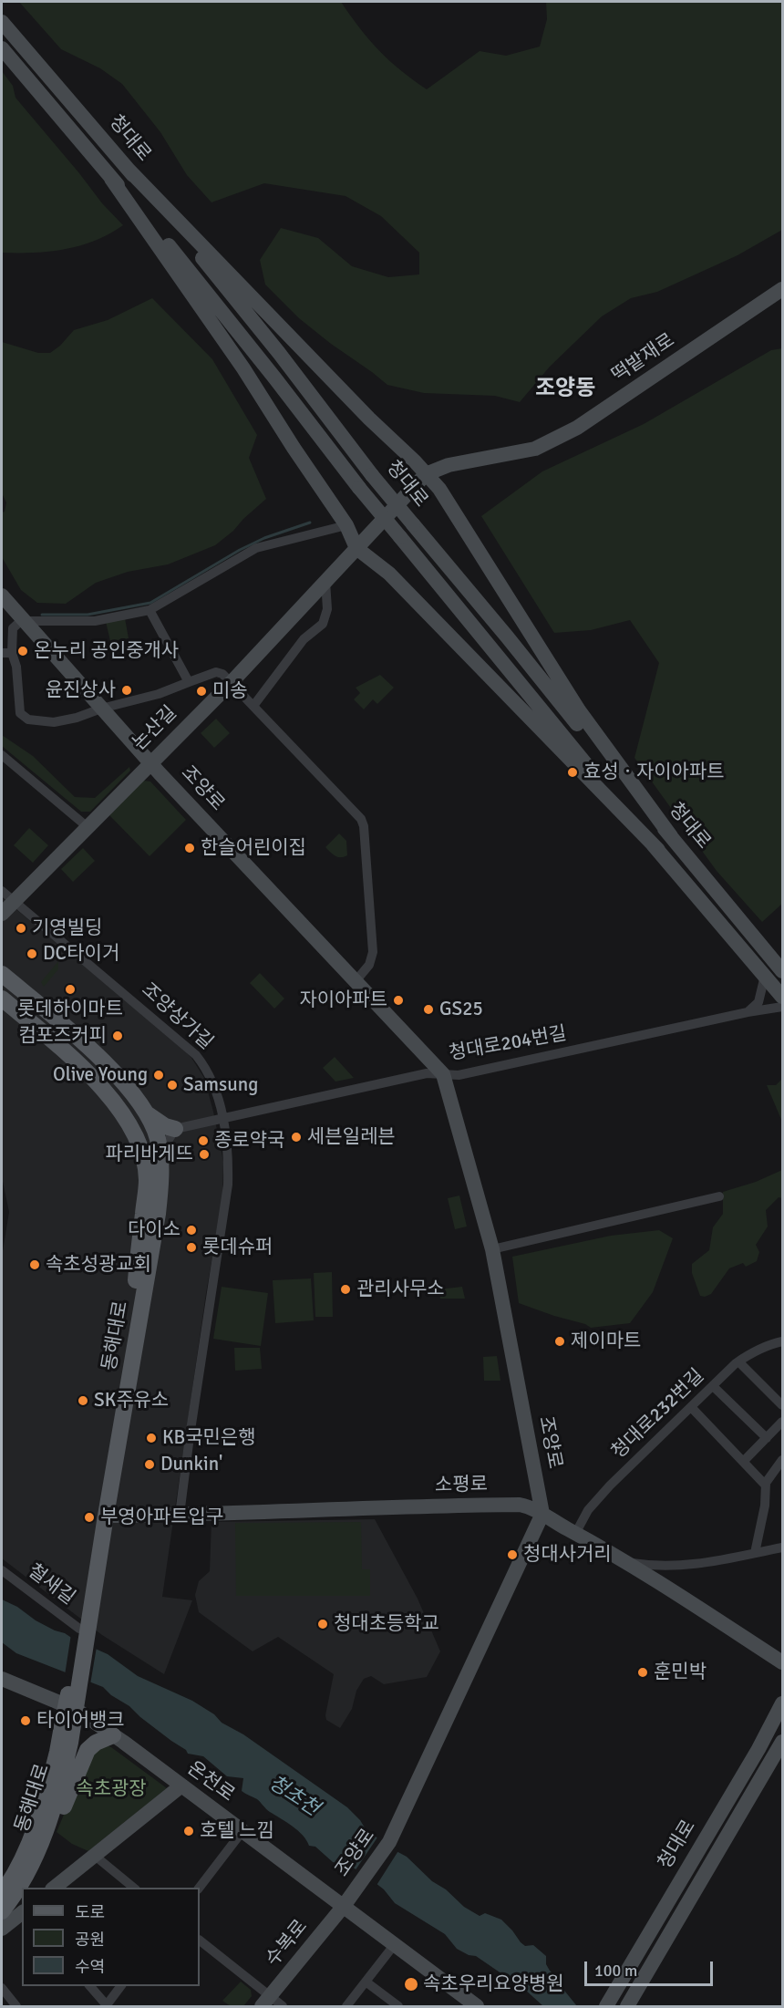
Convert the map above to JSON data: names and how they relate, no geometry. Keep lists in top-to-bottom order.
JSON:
{
  "streets": {
    "main road": ["동해대로"],
    "street": [
      "청대로",
      "떡밭재로",
      "논산길",
      "조양로",
      "조양상가길",
      "청대로204번길",
      "청대로232번길",
      "소평로",
      "철새길",
      "온천로",
      "수복로"
    ]
  },
  "crossings": [
    ["떡밭재로", "논산길"],
    ["논산길", "조양로"],
    ["논산길", "조양상가길"],
    ["조양로", "청대로204번길"],
    ["조양로", "소평로"],
    ["조양로", "온천로"],
    ["조양로", "수복로"],
    ["조양상가길", "청대로204번길"],
    ["조양상가길", "소평로"],
    ["동해대로", "소평로"],
    ["동해대로", "철새길"],
    ["동해대로", "온천로"],
    ["청대로232번길", "소평로"],
    ["온천로", "수복로"]
  ],
  "districts": ["조양동"],
  "water": ["청초천"],
  "parks": ["속초광장"],
  "places": [
    "온누리 공인중개사",
    "윤진상사",
    "미송",
    "효성ㆍ자이아파트",
    "한슬어린이집",
    "기영빌딩",
    "DC타이거",
    "롯데하이마트",
    "자이아파트",
    "GS25",
    "컴포즈커피",
    "Olive Young",
    "Samsung",
    "세븐일레븐",
    "종로약국",
    "파리바게뜨",
    "다이소",
    "롯데슈퍼",
    "속초성광교회",
    "관리사무소",
    "제이마트",
    "SK주유소",
    "KB국민은행",
    "Dunkin'",
    "부영아파트입구",
    "청대사거리",
    "청대초등학교",
    "훈민박",
    "타이어뱅크",
    "호텔 느낌",
    "속초우리요양병원"
  ],
  "legend": ["도로", "공원", "수역"],
  "scale_bar": "100 m"
}
